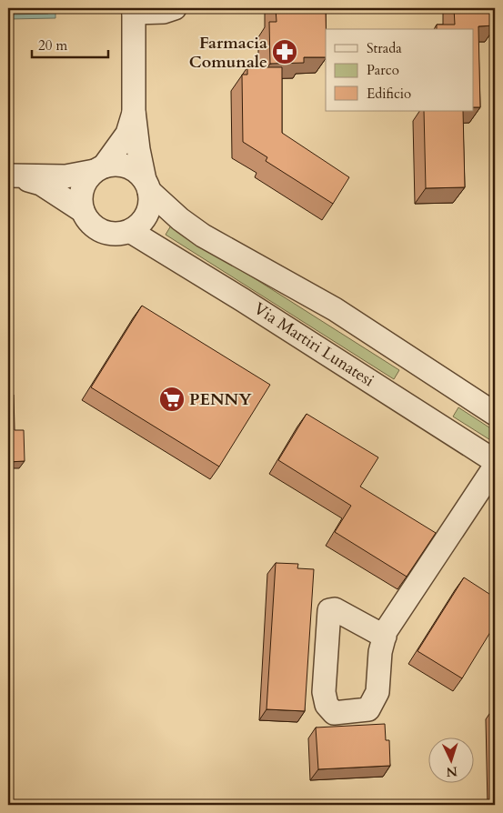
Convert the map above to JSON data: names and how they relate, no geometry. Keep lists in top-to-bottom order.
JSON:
{
  "streets": {
    "street": ["Via Martiri Lunatesi"]
  },
  "places": {
    "pharmacy": ["Farmacia Comunale"],
    "supermarket": ["PENNY"]
  },
  "legend": ["Strada", "Parco", "Edificio"],
  "scale_bar": "20 m",
  "north": "bottom"
}
